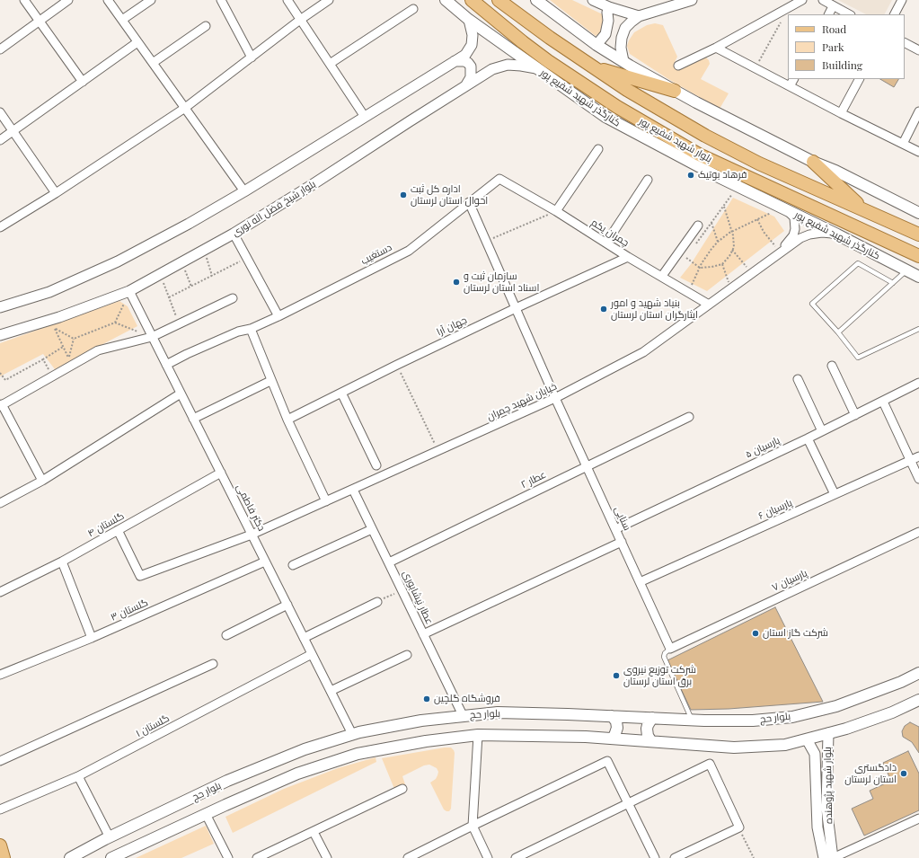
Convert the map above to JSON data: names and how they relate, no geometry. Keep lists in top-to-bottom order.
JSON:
{
  "streets": {
    "main road": ["کنارگذر شهید شفیع پور", "بلوار شهید شفیع پور", "بلوار حج"],
    "street": [
      "بلوار شیخ فضل اله نوری",
      "چمران یکم",
      "دستغیب",
      "جهان آرا",
      "خیابان شهید چمران",
      "پارسیان ۵",
      "عطار ۲",
      "دکتر فاطمی",
      "پارسیان ۶",
      "سنایی",
      "گلستان ۴",
      "پارسیان ۷",
      "عطار نیشابوری",
      "گلستان ۳",
      "گلستان ۱",
      "بلوار شهید پژوهنده"
    ]
  },
  "crossings": [
    ["کنارگذر شهید شفیع پور", "بلوار شیخ فضل اله نوری"],
    ["بلوار شیخ فضل اله نوری", "دکتر فاطمی"],
    ["چمران یکم", "دستغیب"],
    ["چمران یکم", "جهان آرا"],
    ["چمران یکم", "خیابان شهید چمران"],
    ["دستغیب", "دکتر فاطمی"],
    ["دستغیب", "سنایی"],
    ["جهان آرا", "سنایی"],
    ["خیابان شهید چمران", "دکتر فاطمی"],
    ["خیابان شهید چمران", "سنایی"],
    ["خیابان شهید چمران", "گلستان ۴"],
    ["خیابان شهید چمران", "عطار نیشابوری"],
    ["پارسیان ۵", "سنایی"],
    ["عطار ۲", "سنایی"],
    ["عطار ۲", "عطار نیشابوری"],
    ["دکتر فاطمی", "گلستان ۴"],
    ["دکتر فاطمی", "گلستان ۳"],
    ["دکتر فاطمی", "بلوار حج"],
    ["دکتر فاطمی", "گلستان ۱"],
    ["پارسیان ۶", "سنایی"],
    ["سنایی", "پارسیان ۷"],
    ["عطار نیشابوری", "بلوار حج"],
    ["بلوار حج", "بلوار شهید پژوهنده"]
  ],
  "places": [
    "فرهاد بوتیک",
    "اداره کل ثبت احوال استان لرستان",
    "سازمان ثبت و اسناد استان لرستان",
    "بنیاد شهید و امور ایثارگران استان لرستان",
    "شرکت گاز استان",
    "شرکت توزیع نیروی برق استان لرستان",
    "فروشگاه گلچین",
    "دادگستری استان لرستان"
  ],
  "legend": ["Road", "Park", "Building"]
}
